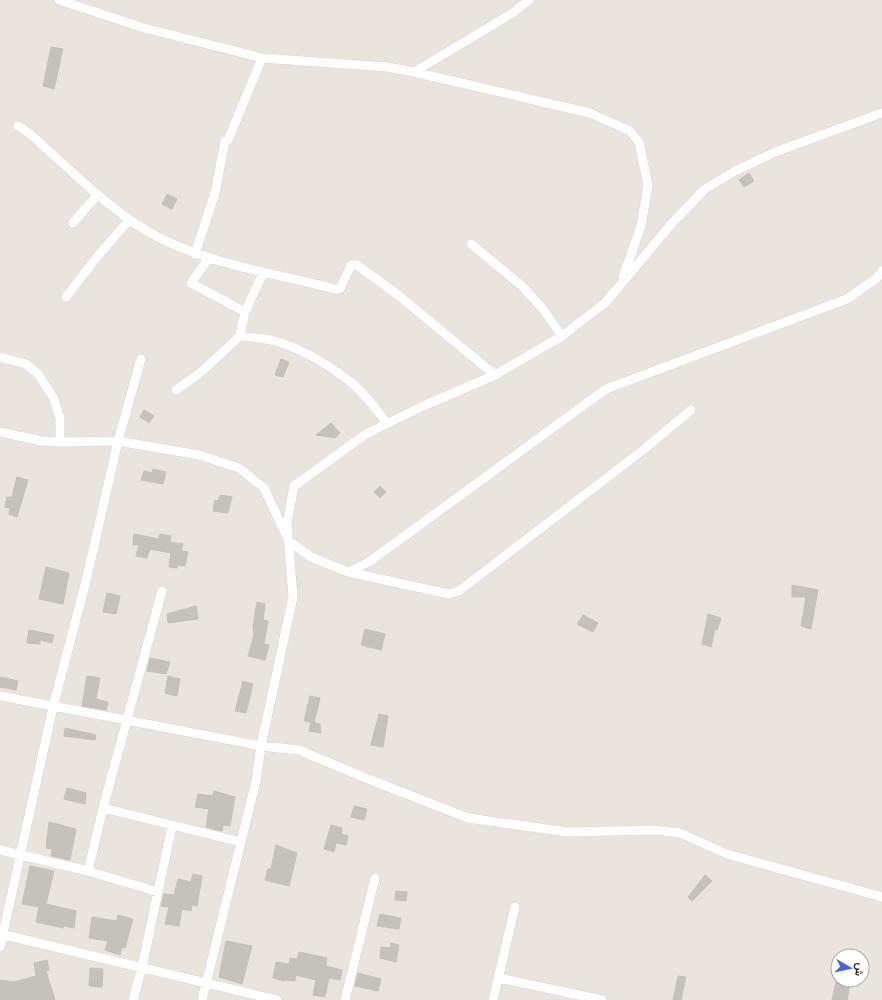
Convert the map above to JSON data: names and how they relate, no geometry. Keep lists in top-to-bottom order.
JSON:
{
  "north": "right"
}
